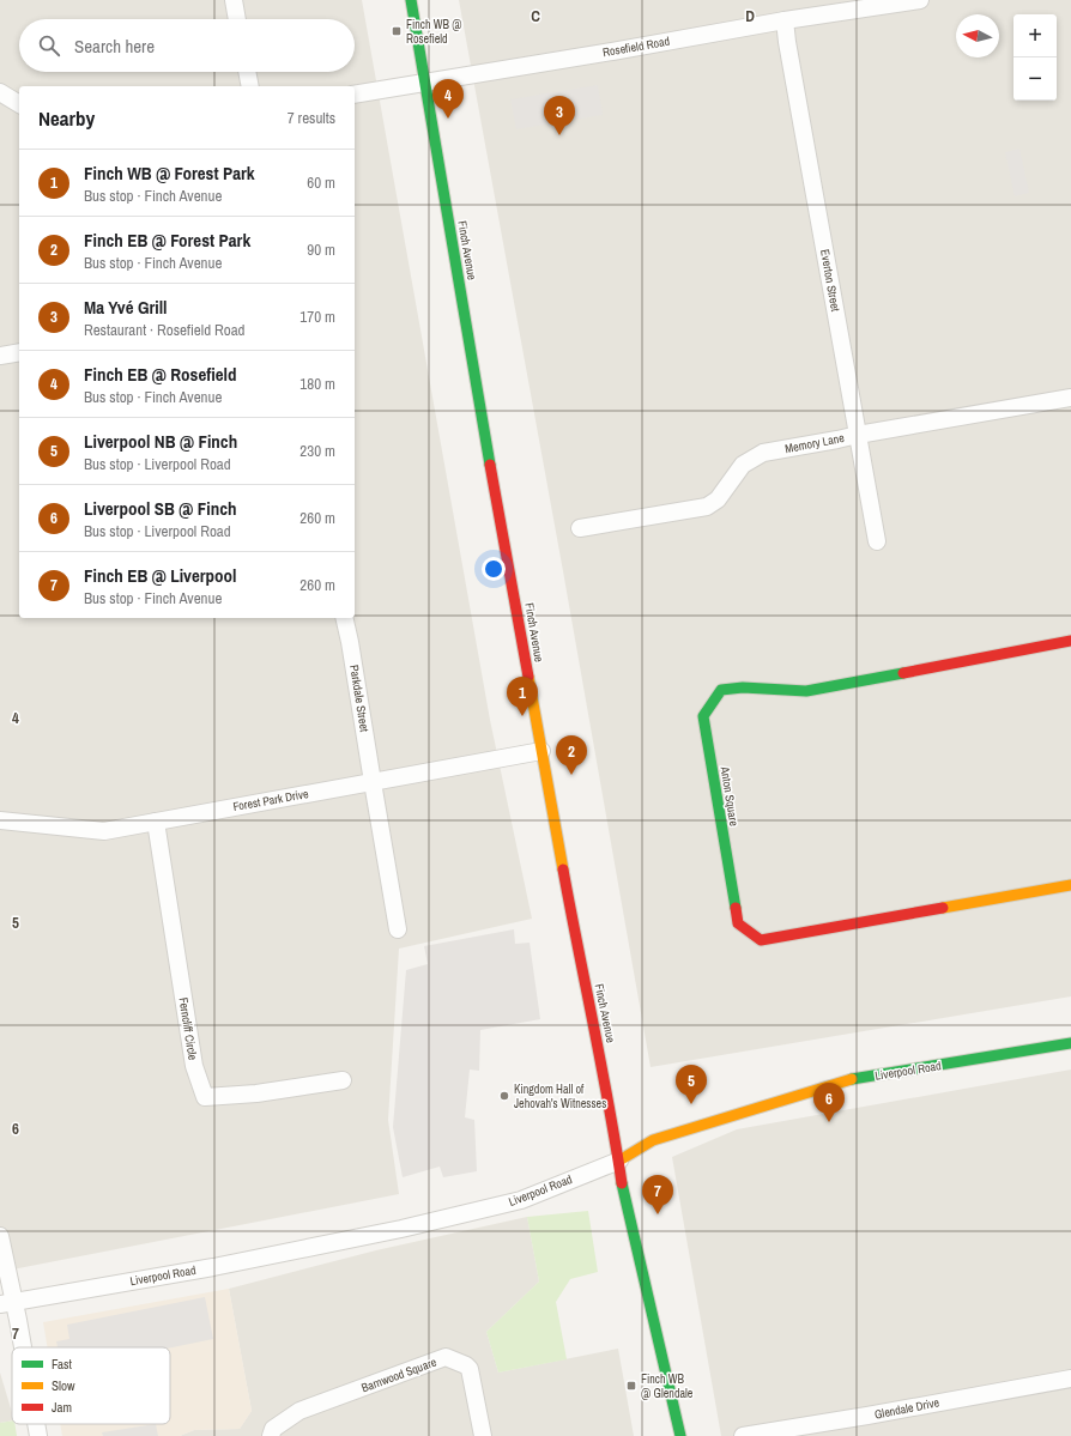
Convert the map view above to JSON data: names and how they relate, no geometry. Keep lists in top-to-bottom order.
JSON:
{
  "streets": {
    "main road": ["Finch Avenue", "Anton Square", "Liverpool Road"],
    "street": [
      "Rosefield Road",
      "Everton Street",
      "Memory Lane",
      "Parkdale Street",
      "Forest Park Drive",
      "Ferncliff Circle",
      "Barnwood Square",
      "Glendale Drive"
    ]
  },
  "crossings": [
    ["Rosefield Road", "Finch Avenue"],
    ["Rosefield Road", "Everton Street"],
    ["Finch Avenue", "Forest Park Drive"],
    ["Finch Avenue", "Liverpool Road"],
    ["Everton Street", "Memory Lane"],
    ["Parkdale Street", "Forest Park Drive"],
    ["Forest Park Drive", "Ferncliff Circle"]
  ],
  "places": {
    "transit": ["Finch WB @ Rosefield", "Finch WB @ Glendale"],
    "other": ["Kingdom Hall of Jehovah's Witnesses"]
  },
  "legend": ["Fast", "Slow", "Jam"],
  "north": "left",
  "page": {
    "map_buttons": ["+", "−"],
    "search": "Search here",
    "pins": [
      "4",
      "3",
      "1",
      "2",
      "5",
      "6",
      "7"
    ],
    "heading": ["Nearby", "7 results"],
    "list": [
      {
        "mark": "1",
        "name": "Finch WB @ Forest Park",
        "note": "Bus stop · Finch Avenue",
        "value": "60 m"
      },
      {
        "mark": "2",
        "name": "Finch EB @ Forest Park",
        "note": "Bus stop · Finch Avenue",
        "value": "90 m"
      },
      {
        "mark": "3",
        "name": "Ma Yvé Grill",
        "note": "Restaurant · Rosefield Road",
        "value": "170 m"
      },
      {
        "mark": "4",
        "name": "Finch EB @ Rosefield",
        "note": "Bus stop · Finch Avenue",
        "value": "180 m"
      },
      {
        "mark": "5",
        "name": "Liverpool NB @ Finch",
        "note": "Bus stop · Liverpool Road",
        "value": "230 m"
      },
      {
        "mark": "6",
        "name": "Liverpool SB @ Finch",
        "note": "Bus stop · Liverpool Road",
        "value": "260 m"
      },
      {
        "mark": "7",
        "name": "Finch EB @ Liverpool",
        "note": "Bus stop · Finch Avenue",
        "value": "260 m"
      }
    ]
  },
  "grid": {
    "columns": ["C", "D"],
    "rows": [
      "4",
      "5",
      "6",
      "7"
    ]
  }
}
